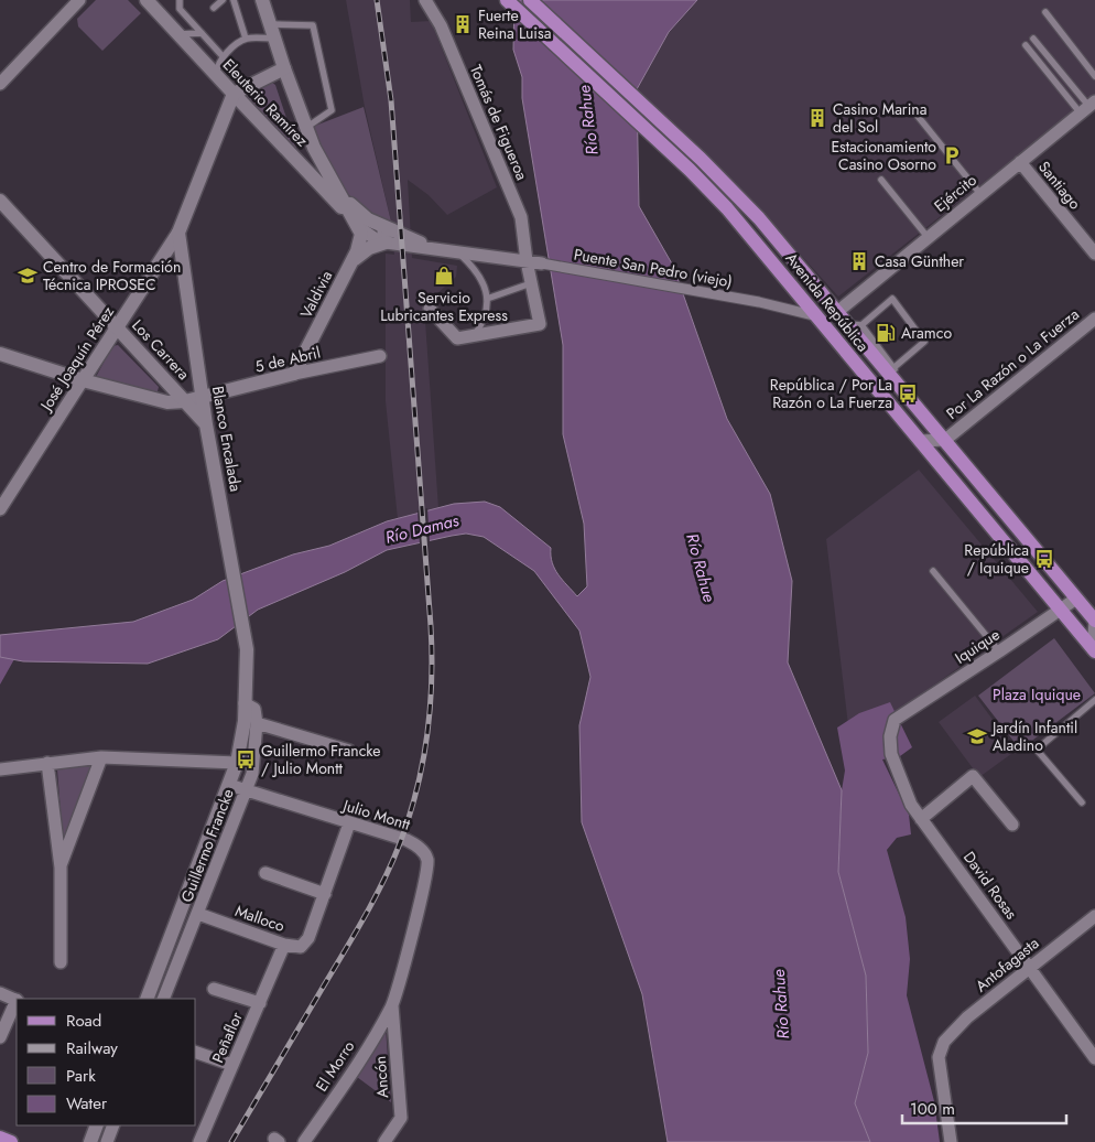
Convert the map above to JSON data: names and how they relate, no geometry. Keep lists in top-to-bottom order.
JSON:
{
  "streets": {
    "main road": [
      "Eleuterio Ramírez",
      "Valdivia",
      "Avenida República",
      "Los Carrera",
      "José Joaquín Pérez",
      "5 de Abril",
      "Blanco Encalada",
      "Guillermo Francke"
    ],
    "street": [
      "Tomás de Figueroa",
      "Santiago",
      "Ejército",
      "Puente San Pedro (viejo)",
      "Por La Razón o La Fuerza",
      "Iquique",
      "Julio Montt",
      "David Rosas",
      "Malloco",
      "Antofagasta",
      "Peñaflor",
      "El Morro",
      "Ancón"
    ]
  },
  "crossings": [
    ["Eleuterio Ramírez", "Tomás de Figueroa"],
    ["Eleuterio Ramírez", "Puente San Pedro (viejo)"],
    ["Eleuterio Ramírez", "Valdivia"],
    ["Eleuterio Ramírez", "José Joaquín Pérez"],
    ["Santiago", "Ejército"],
    ["Ejército", "Avenida República"],
    ["Puente San Pedro (viejo)", "Avenida República"],
    ["Valdivia", "5 de Abril"],
    ["Avenida República", "Por La Razón o La Fuerza"],
    ["Avenida República", "Iquique"],
    ["Los Carrera", "José Joaquín Pérez"],
    ["Los Carrera", "5 de Abril"],
    ["Los Carrera", "Blanco Encalada"],
    ["José Joaquín Pérez", "5 de Abril"],
    ["José Joaquín Pérez", "Blanco Encalada"],
    ["5 de Abril", "Blanco Encalada"],
    ["Blanco Encalada", "Guillermo Francke"],
    ["Iquique", "David Rosas"],
    ["Julio Montt", "Guillermo Francke"],
    ["Julio Montt", "El Morro"],
    ["Julio Montt", "Ancón"],
    ["Guillermo Francke", "Malloco"],
    ["David Rosas", "Antofagasta"],
    ["Malloco", "Peñaflor"],
    ["El Morro", "Ancón"]
  ],
  "water": ["Río Rahue", "Río Damas"],
  "parks": ["Plaza Iquique"],
  "places": {
    "building": ["Fuerte Reina Luisa", "Casino Marina del Sol", "Casa Günther"],
    "parking": ["Estacionamiento Casino Osorno"],
    "school or university": ["Centro de Formación Técnica IPROSEC", "Jardín Infantil Aladino"],
    "shop": ["Servicio Lubricantes Express"],
    "fuel station": ["Aramco"],
    "bus stop": ["República / Por La Razón o La Fuerza", "República / Iquique", "Guillermo Francke / Julio Montt"]
  },
  "legend": [
    "Road",
    "Railway",
    "Park",
    "Water"
  ],
  "scale_bar": "100 m"
}
